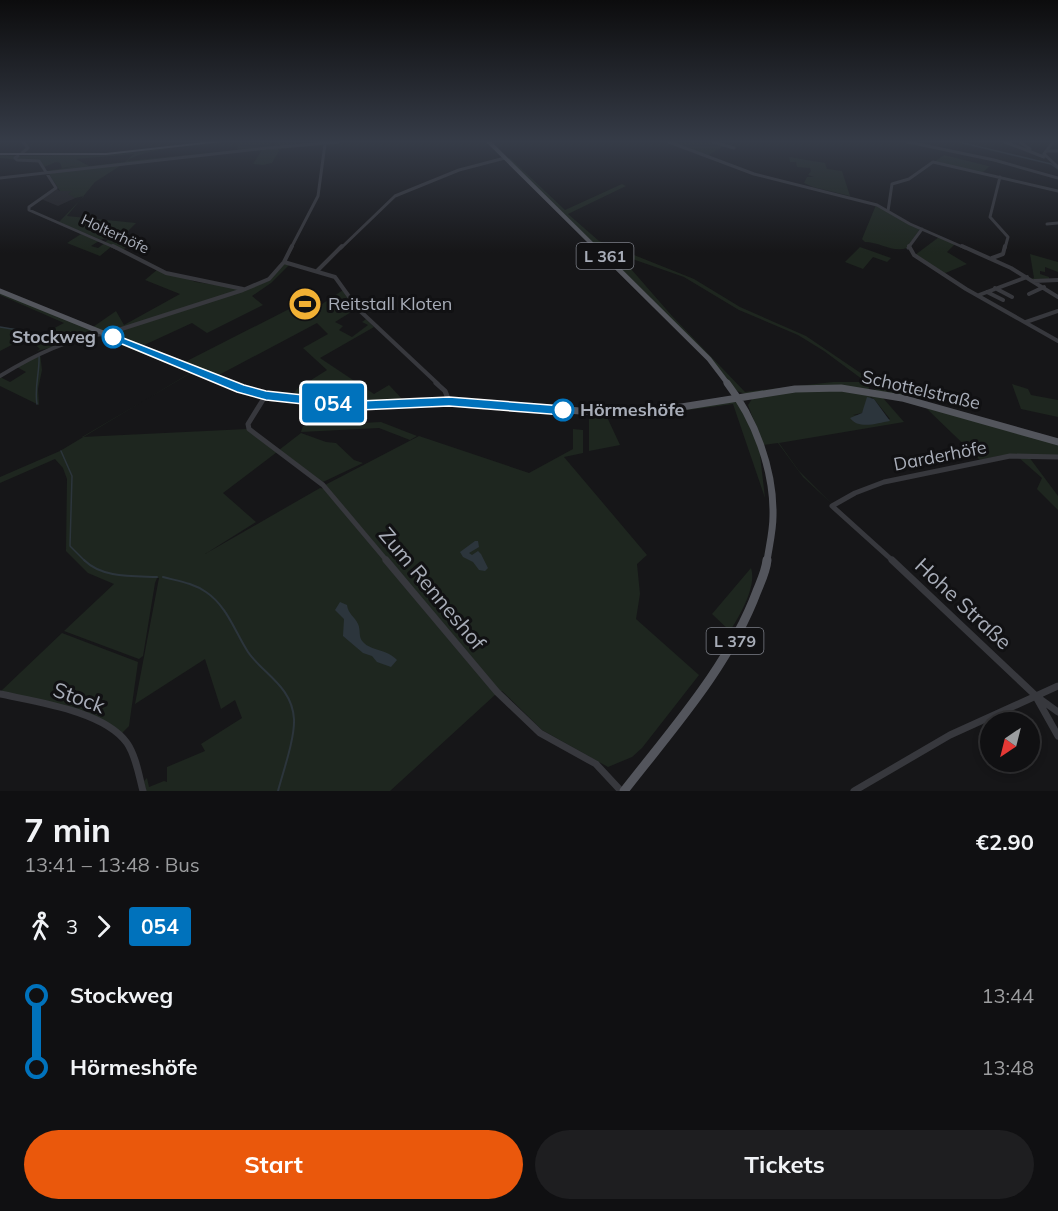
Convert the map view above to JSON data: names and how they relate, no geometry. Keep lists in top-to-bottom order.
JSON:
{
  "streets": {
    "main road": ["L 361", "Schottelstraße", "L 379"],
    "street": [
      "Holterhöfe",
      "Darderhöfe",
      "Zum Renneshof",
      "Hohe Straße",
      "Stock"
    ]
  },
  "crossings": [
    ["L 361", "Schottelstraße"],
    ["L 361", "L 379"],
    ["Schottelstraße", "L 379"],
    ["Darderhöfe", "Hohe Straße"],
    ["Zum Renneshof", "L 379"]
  ],
  "places": {
    "sports": ["Reitstall Kloten"],
    "other": ["Stockweg", "Hörmeshöfe"]
  },
  "lines": ["bus line 054"],
  "north": "bottom left",
  "page": {
    "on_map": "054",
    "heading": ["7 min", "13:41 – 13:48 · Bus", "€2.90"],
    "legs": ["3", "054"],
    "list": [
      {
        "name": "Stockweg",
        "value": "13:44"
      },
      {
        "name": "Hörmeshöfe",
        "value": "13:48"
      }
    ],
    "buttons": ["Start", "Tickets"]
  }
}
